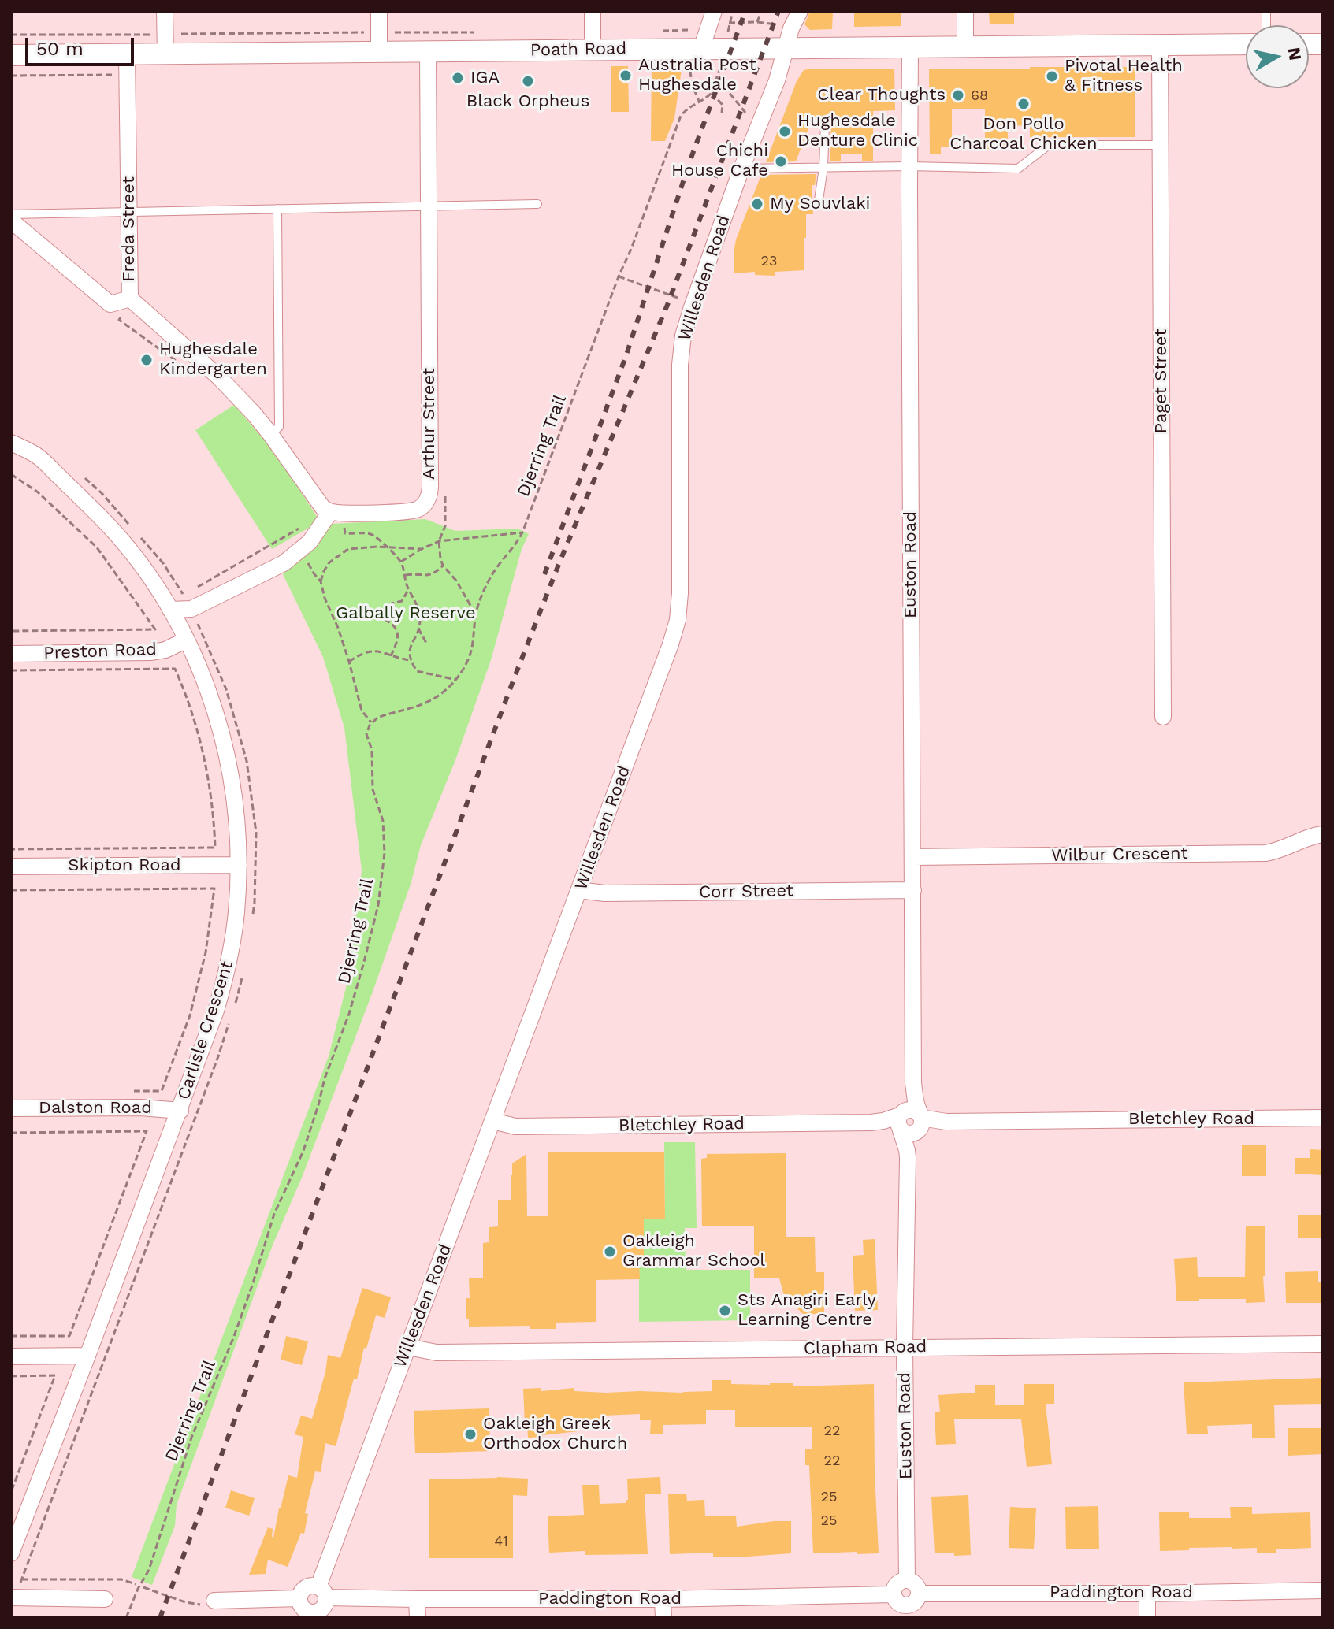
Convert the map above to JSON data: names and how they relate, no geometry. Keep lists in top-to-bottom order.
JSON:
{
  "streets": {
    "street": [
      "Poath Road",
      "Freda Street",
      "Willesden Road",
      "Paget Street",
      "Arthur Street",
      "Euston Road",
      "Preston Road",
      "Wilbur Crescent",
      "Skipton Road",
      "Corr Street",
      "Carlisle Crescent",
      "Dalston Road",
      "Bletchley Road",
      "Clapham Road",
      "Paddington Road"
    ],
    "path": ["Djerring Trail"]
  },
  "crossings": [
    ["Poath Road", "Freda Street"],
    ["Poath Road", "Willesden Road"],
    ["Poath Road", "Paget Street"],
    ["Poath Road", "Arthur Street"],
    ["Poath Road", "Euston Road"],
    ["Freda Street", "Arthur Street"],
    ["Willesden Road", "Corr Street"],
    ["Willesden Road", "Bletchley Road"],
    ["Willesden Road", "Clapham Road"],
    ["Willesden Road", "Paddington Road"],
    ["Euston Road", "Wilbur Crescent"],
    ["Euston Road", "Corr Street"],
    ["Euston Road", "Bletchley Road"],
    ["Euston Road", "Clapham Road"],
    ["Euston Road", "Paddington Road"],
    ["Preston Road", "Carlisle Crescent"],
    ["Skipton Road", "Carlisle Crescent"],
    ["Carlisle Crescent", "Dalston Road"]
  ],
  "parks": ["Galbally Reserve"],
  "places": [
    "Australia Post Hughesdale",
    "Pivotal Health & Fitness",
    "IGA",
    "Black Orpheus",
    "Clear Thoughts",
    "Don Pollo Charcoal Chicken",
    "Hughesdale Denture Clinic",
    "Chichi House Cafe",
    "My Souvlaki",
    "Hughesdale Kindergarten",
    "Oakleigh Grammar School",
    "Sts Anagiri Early Learning Centre",
    "Oakleigh Greek Orthodox Church"
  ],
  "house_numbers": [
    "68",
    "23",
    "22",
    "22",
    "25",
    "25",
    "41"
  ],
  "scale_bar": "50 m",
  "north": "right"
}
